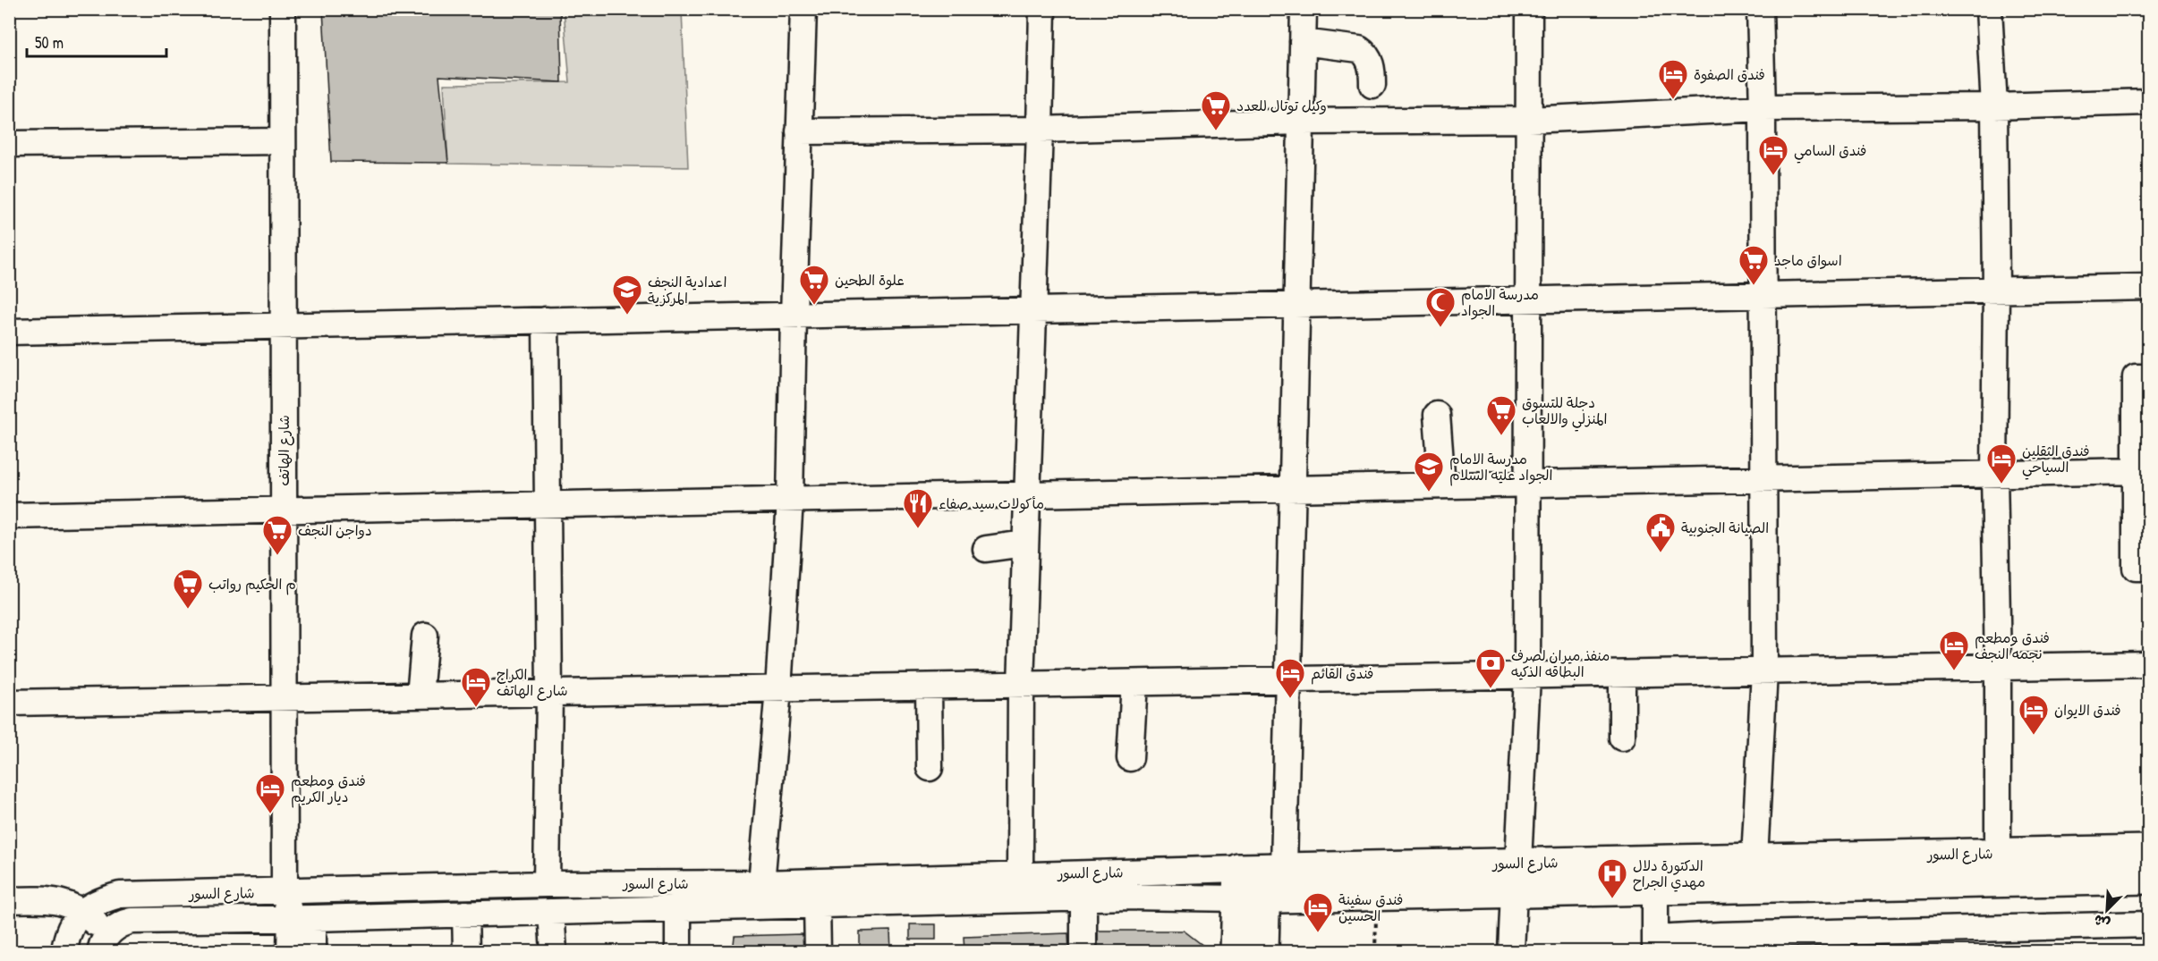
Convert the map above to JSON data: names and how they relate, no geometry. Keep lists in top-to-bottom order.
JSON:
{
  "streets": {
    "main road": ["شارع السور"],
    "street": ["شارع الهاتف"]
  },
  "crossings": [
    ["شارع الهاتف", "شارع السور"]
  ],
  "places": {
    "hotel": [
      "فندق الصفوة",
      "فندق السامي",
      "فندق الثقلين السياحي",
      "فندق ومطعم نجمه النجف",
      "فندق القائم",
      "الكراج شارع الهاتف",
      "فندق الايوان",
      "فندق ومطعم ديار الكريم",
      "فندق سفينة الحسين"
    ],
    "supermarket": [
      "وكيل توتال للعدد",
      "اسواق ماجد",
      "علوة الطحين",
      "دجلة للتسوق المنزلي والالعاب",
      "دواجن النجف",
      "م الحكيم رواتب"
    ],
    "school or university": ["اعدادية النجف المركزية", "مدرسة الامام الجواد عليه السلام"],
    "mosque": ["مدرسة الامام الجواد"],
    "restaurant": ["مأكولات سيد صفاء"],
    "public building": ["الصيانة الجنوبية"],
    "bank": ["منفذ ميران لصرف البطاقه الذكيه"],
    "hospital": ["الدكتورة دلال مهدي الجراح"]
  },
  "scale_bar": "50 m",
  "north": "bottom left"
}
